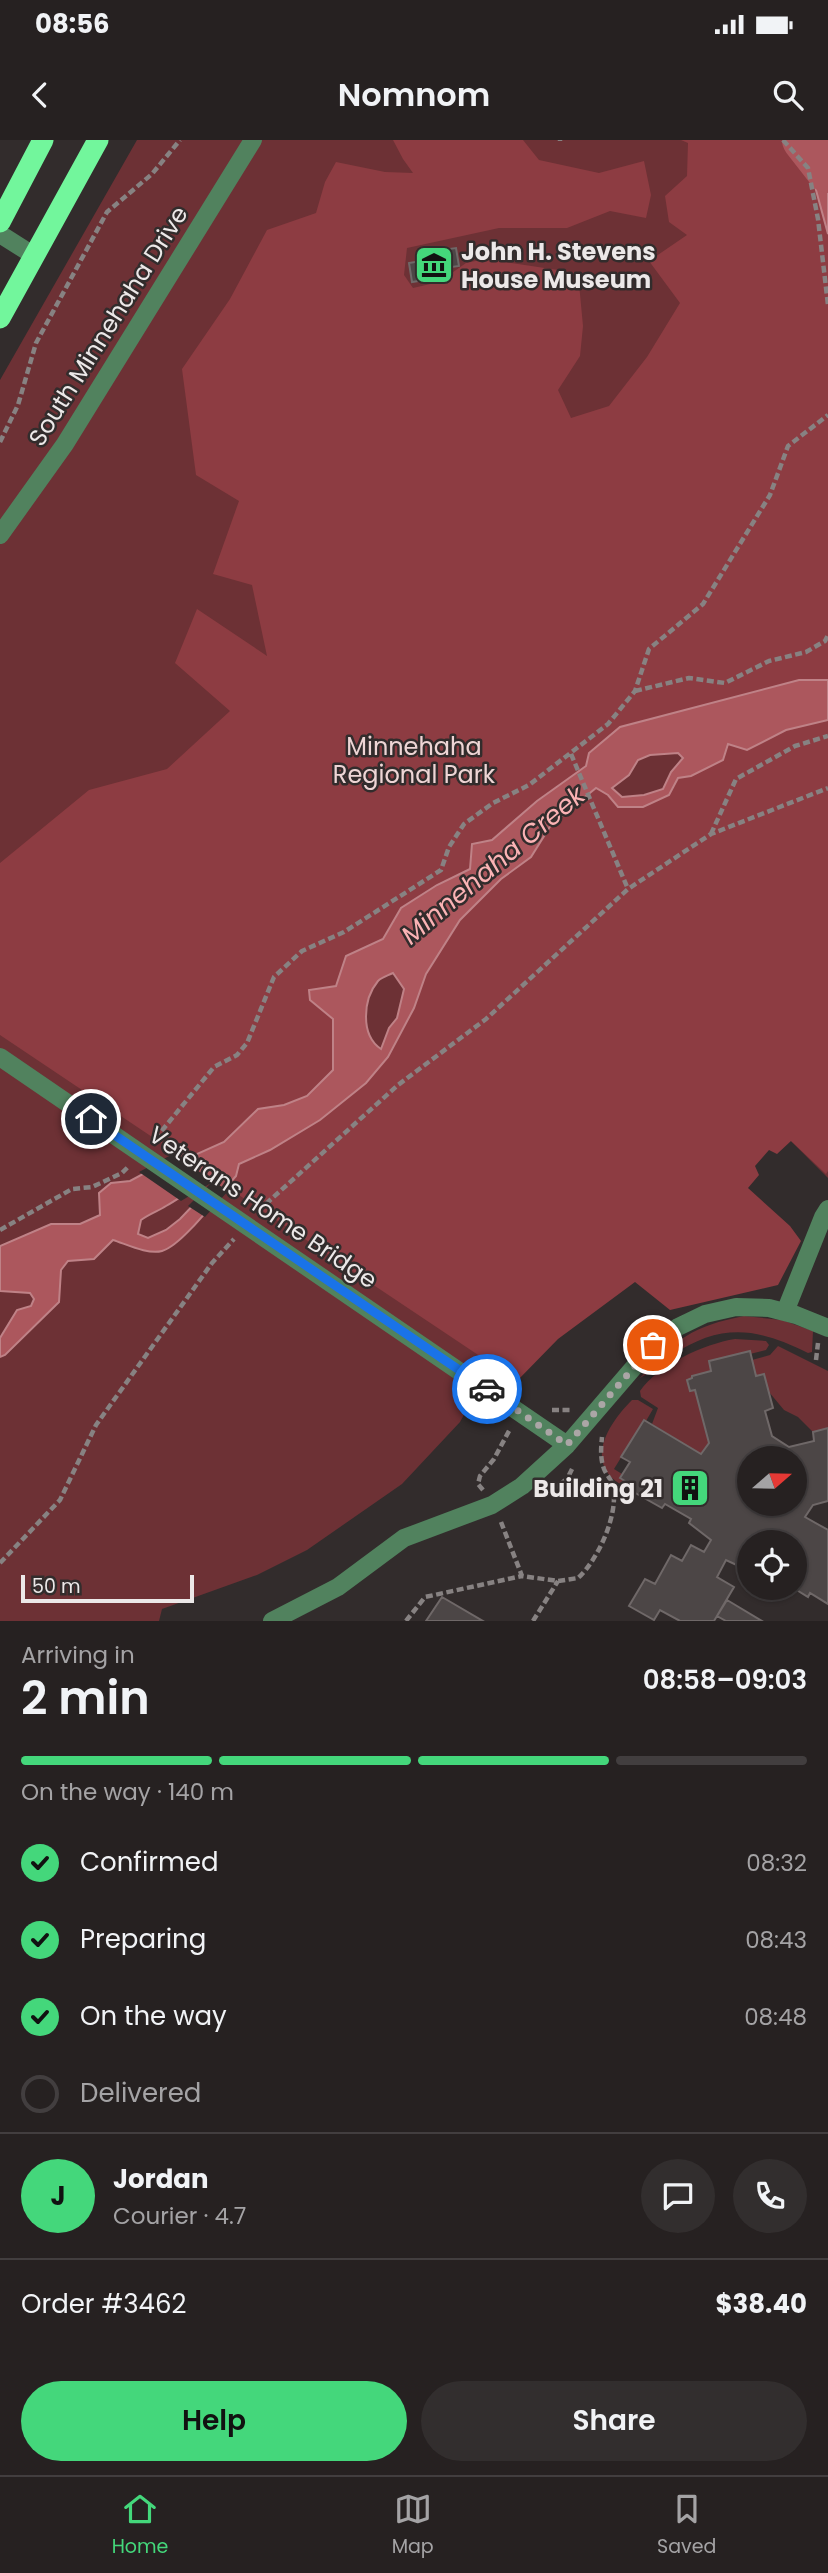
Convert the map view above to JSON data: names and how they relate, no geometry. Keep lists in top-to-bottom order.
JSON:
{
  "streets": {
    "street": ["South Minnehaha Drive", "Veterans Home Bridge"]
  },
  "water": ["Minnehaha Creek"],
  "parks": ["Minnehaha Regional Park"],
  "places": {
    "museum": ["John H. Stevens House Museum"],
    "building": ["Building 21"]
  },
  "scale_bar": "50 m",
  "north": "right",
  "page": {
    "status": "08:56",
    "header": "Nomnom",
    "scale": "50 m",
    "heading": ["2 min", "Arriving in", "08:58–09:03"],
    "panel": [
      "Jordan",
      "Courier · 4.7",
      "Order #3462",
      "$38.40"
    ],
    "bar": "On the way · 140 m",
    "list": [
      ["Confirmed", "08:32"],
      ["Preparing", "08:43"],
      ["On the way", "08:48"],
      "Delivered"
    ],
    "round": "J",
    "buttons": ["Help", "Share"],
    "tabs": ["Home", "Map", "Saved"]
  }
}
